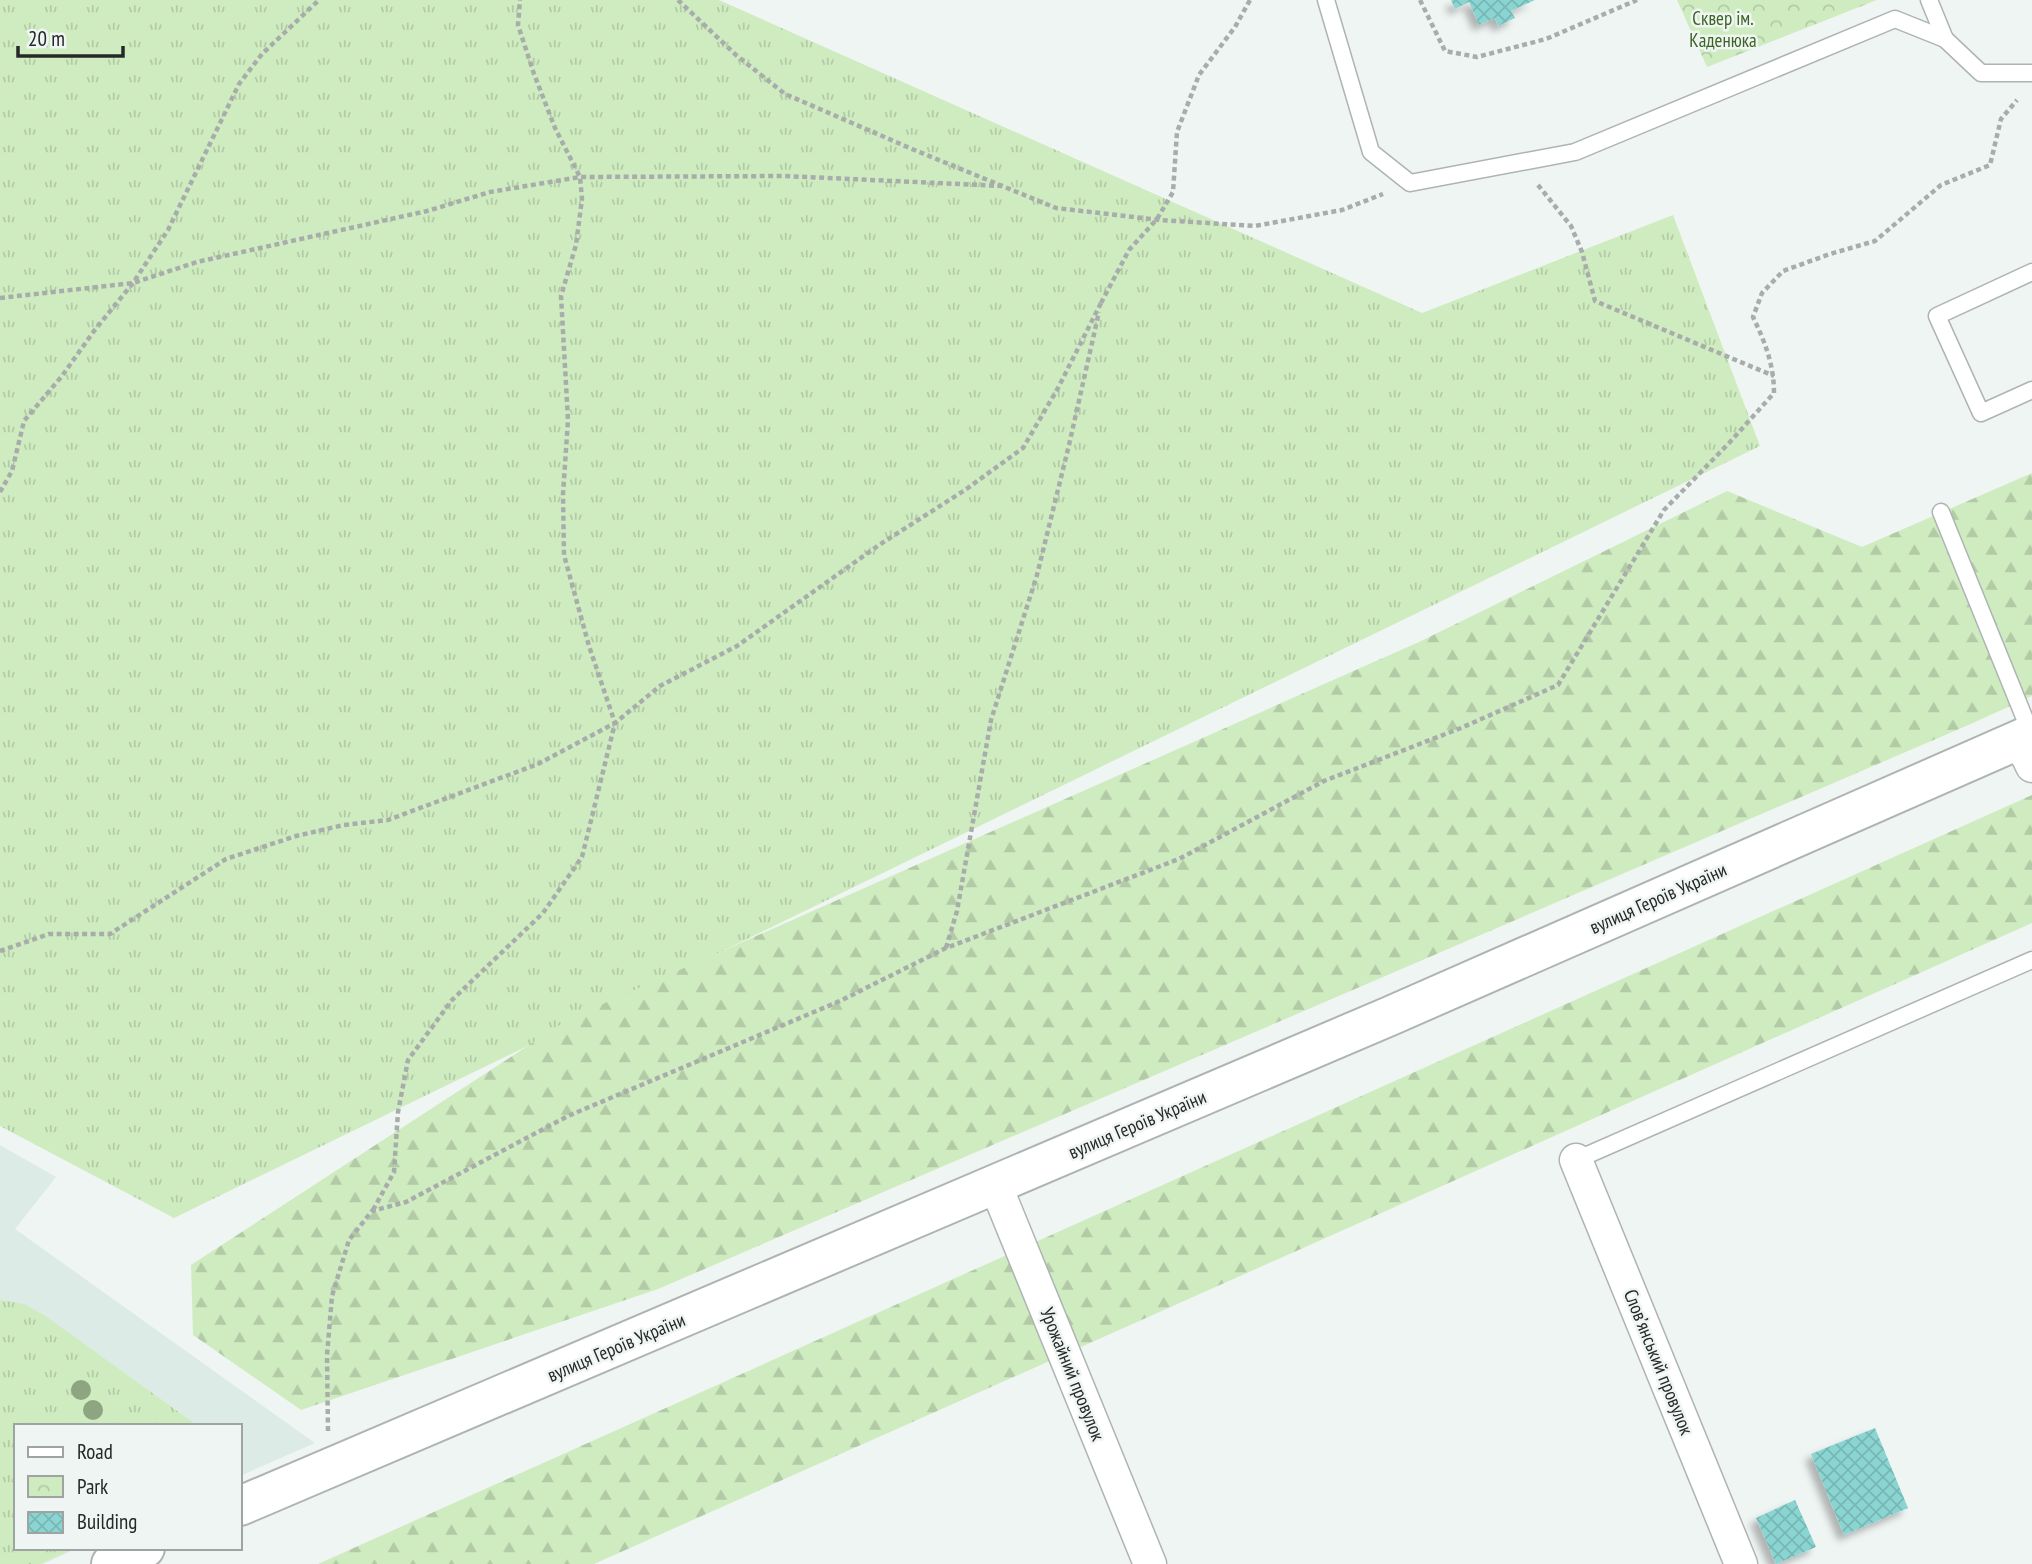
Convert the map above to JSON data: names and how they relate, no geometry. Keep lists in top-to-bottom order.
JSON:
{
  "streets": {
    "main road": ["вулиця Героїв України"],
    "street": ["Словʼянський провулок", "Урожайний провулок"]
  },
  "crossings": [
    ["вулиця Героїв України", "Урожайний провулок"]
  ],
  "parks": ["Сквер ім. Каденюка"],
  "legend": ["Road", "Park", "Building"],
  "scale_bar": "20 m"
}
